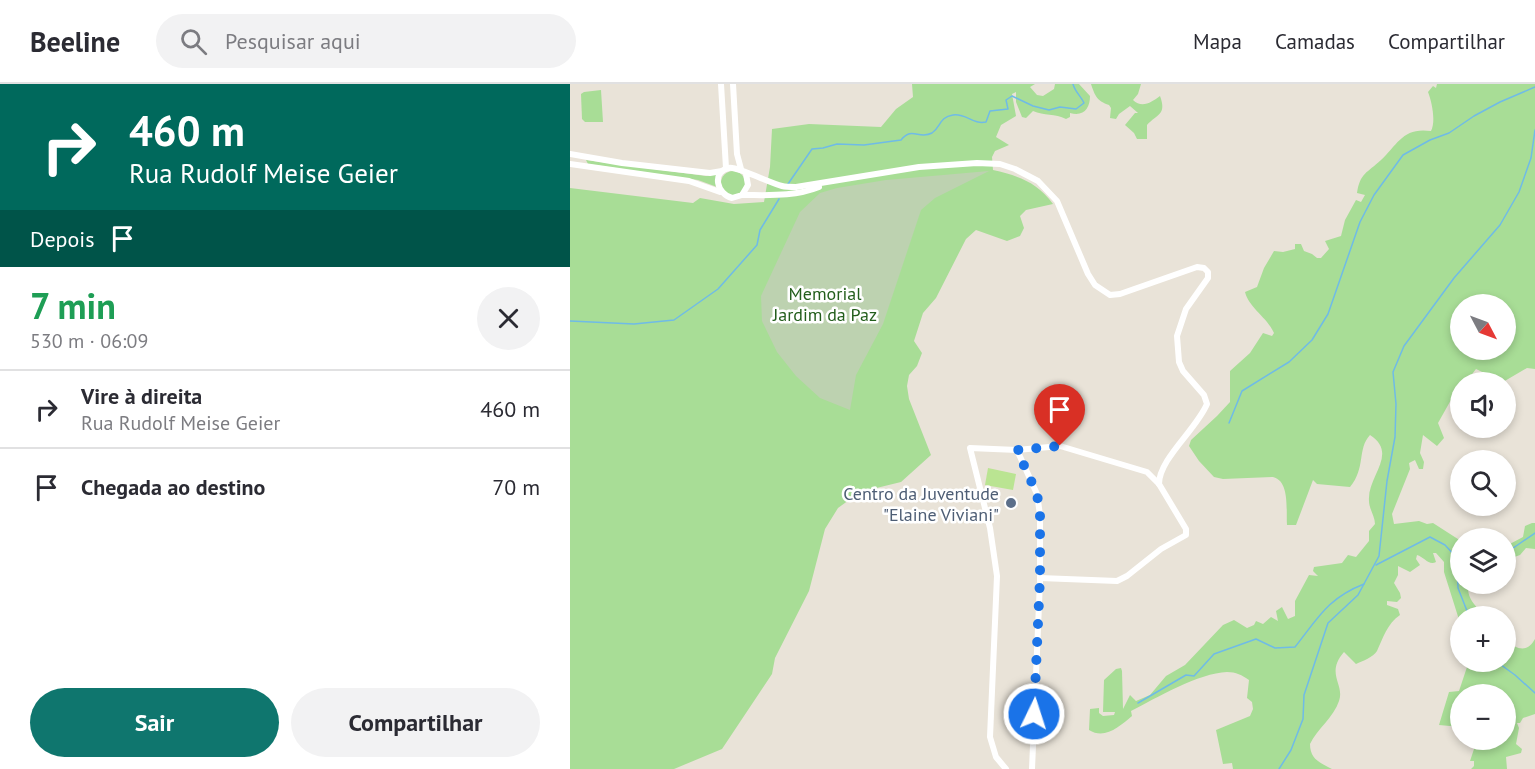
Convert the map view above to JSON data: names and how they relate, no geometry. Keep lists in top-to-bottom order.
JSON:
{
  "parks": ["Memorial Jardim da Paz"],
  "places": ["Centro da Juventude \"Elaine Viviani\""],
  "north": "bottom right",
  "page": {
    "header": "Beeline",
    "search": "Pesquisar aqui",
    "nav": ["Mapa", "Camadas", "Compartilhar"],
    "turn": ["460 m", "Rua Rudolf Meise Geier"],
    "then": "Depois",
    "heading": ["7 min", "530 m · 06:09"],
    "map_buttons": ["+", "−"],
    "list": [
      {
        "name": "Vire à direita",
        "note": "Rua Rudolf Meise Geier",
        "value": "460 m"
      },
      {
        "name": "Chegada ao destino",
        "value": "70 m"
      }
    ],
    "buttons": ["Sair", "Compartilhar"]
  }
}
